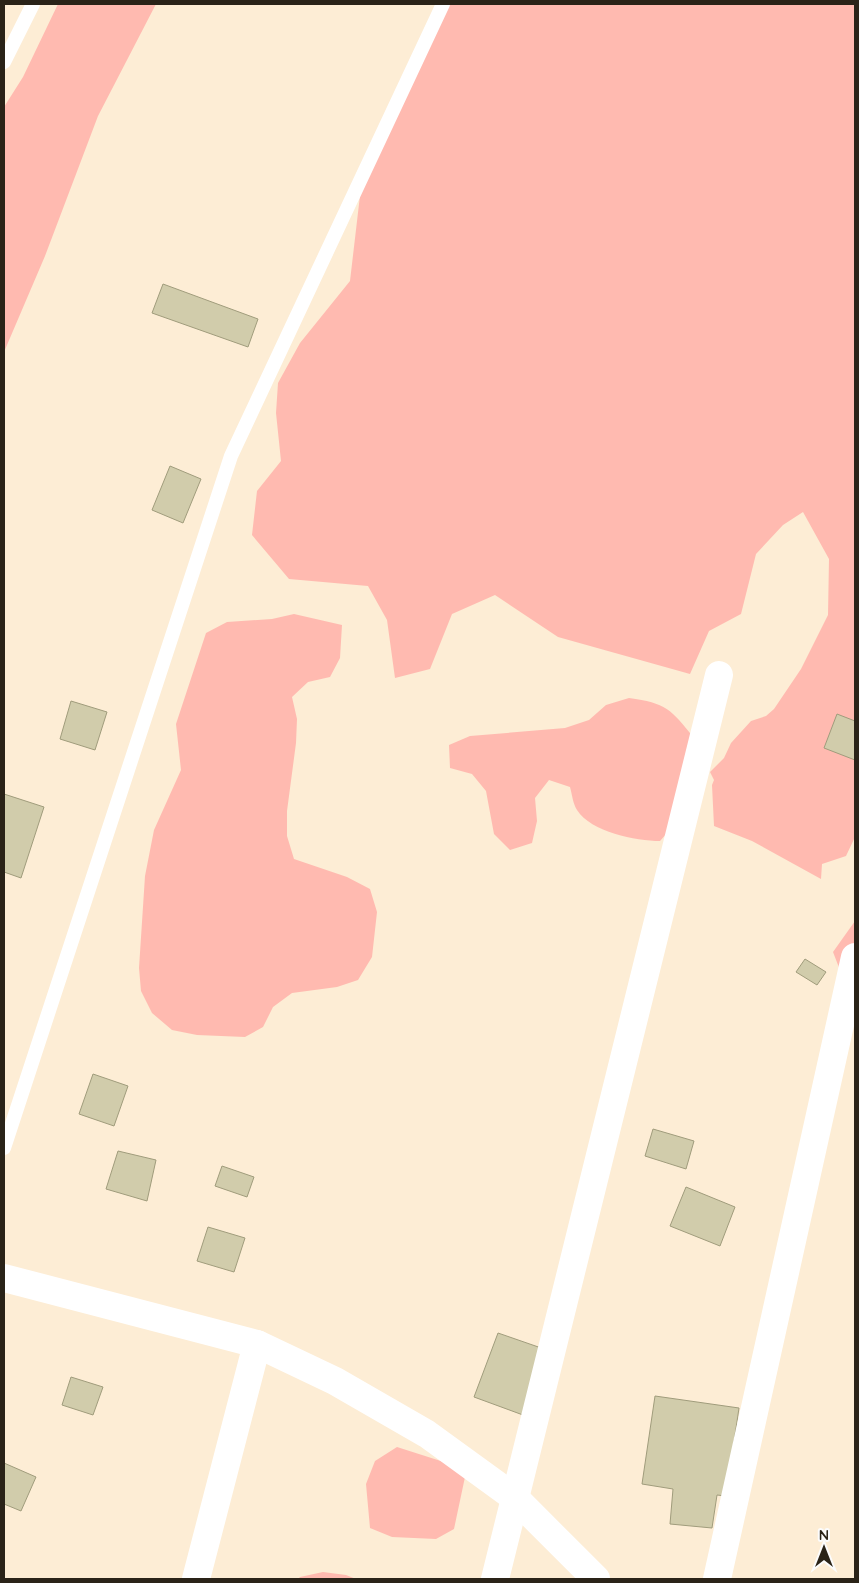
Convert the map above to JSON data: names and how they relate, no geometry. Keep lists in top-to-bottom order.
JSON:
{
  "north": "top"
}
